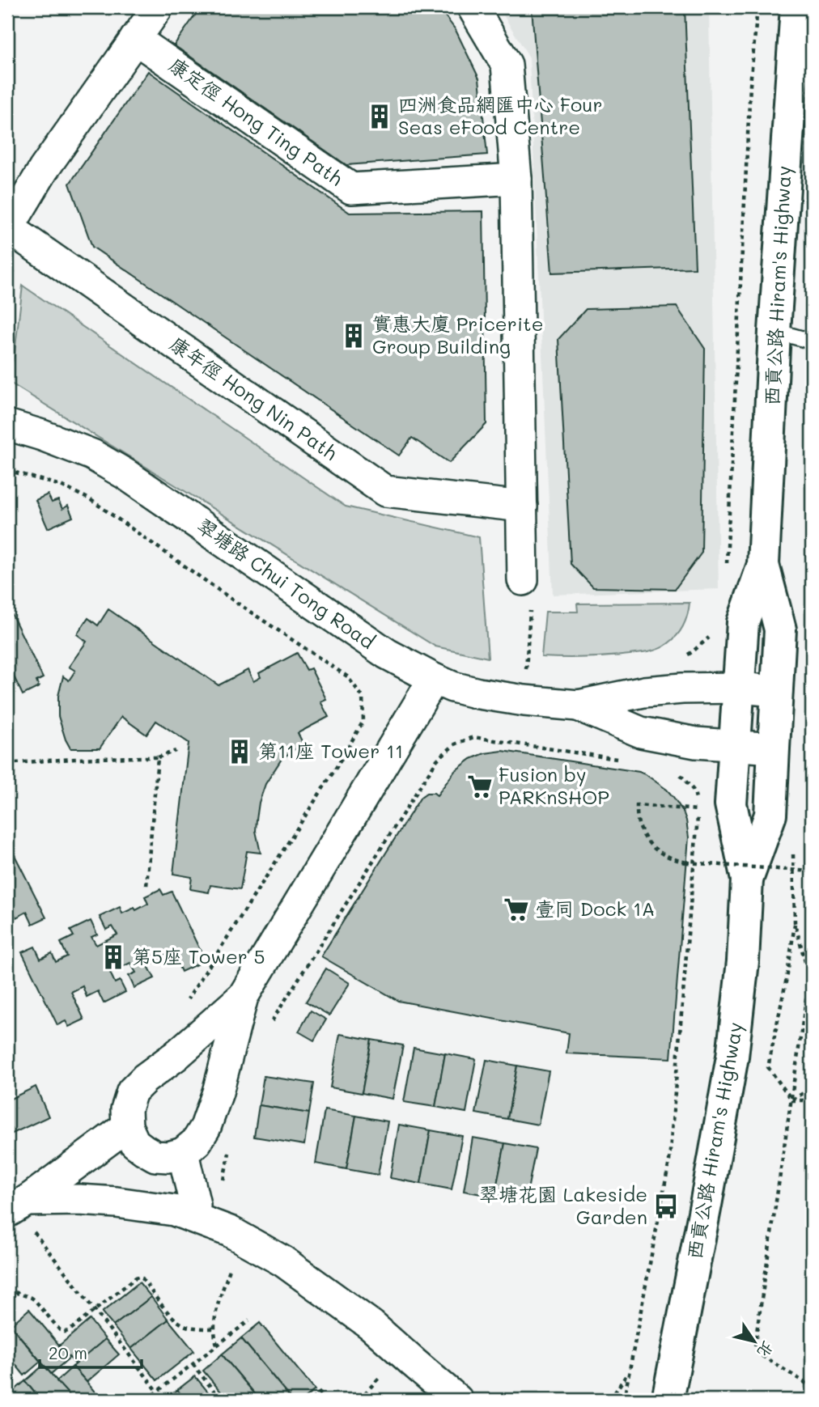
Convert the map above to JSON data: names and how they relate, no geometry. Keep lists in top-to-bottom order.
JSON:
{
  "streets": {
    "main road": ["西貢公路 Hiram's Highway"],
    "street": ["康定徑 Hong Ting Path", "康年徑 Hong Nin Path", "翠塘路 Chui Tong Road"]
  },
  "crossings": [
    ["西貢公路 Hiram's Highway", "翠塘路 Chui Tong Road"]
  ],
  "places": {
    "building": [
      "四洲食品網匯中心 Four Seas eFood Centre",
      "實惠大廈 Pricerite Group Building",
      "第11座 Tower 11",
      "第5座 Tower 5"
    ],
    "supermarket": ["Fusion by PARKnSHOP", "壹同 Dock 1A"],
    "bus stop": ["翠塘花園 Lakeside Garden"]
  },
  "scale_bar": "20 m",
  "north": "bottom right"
}
